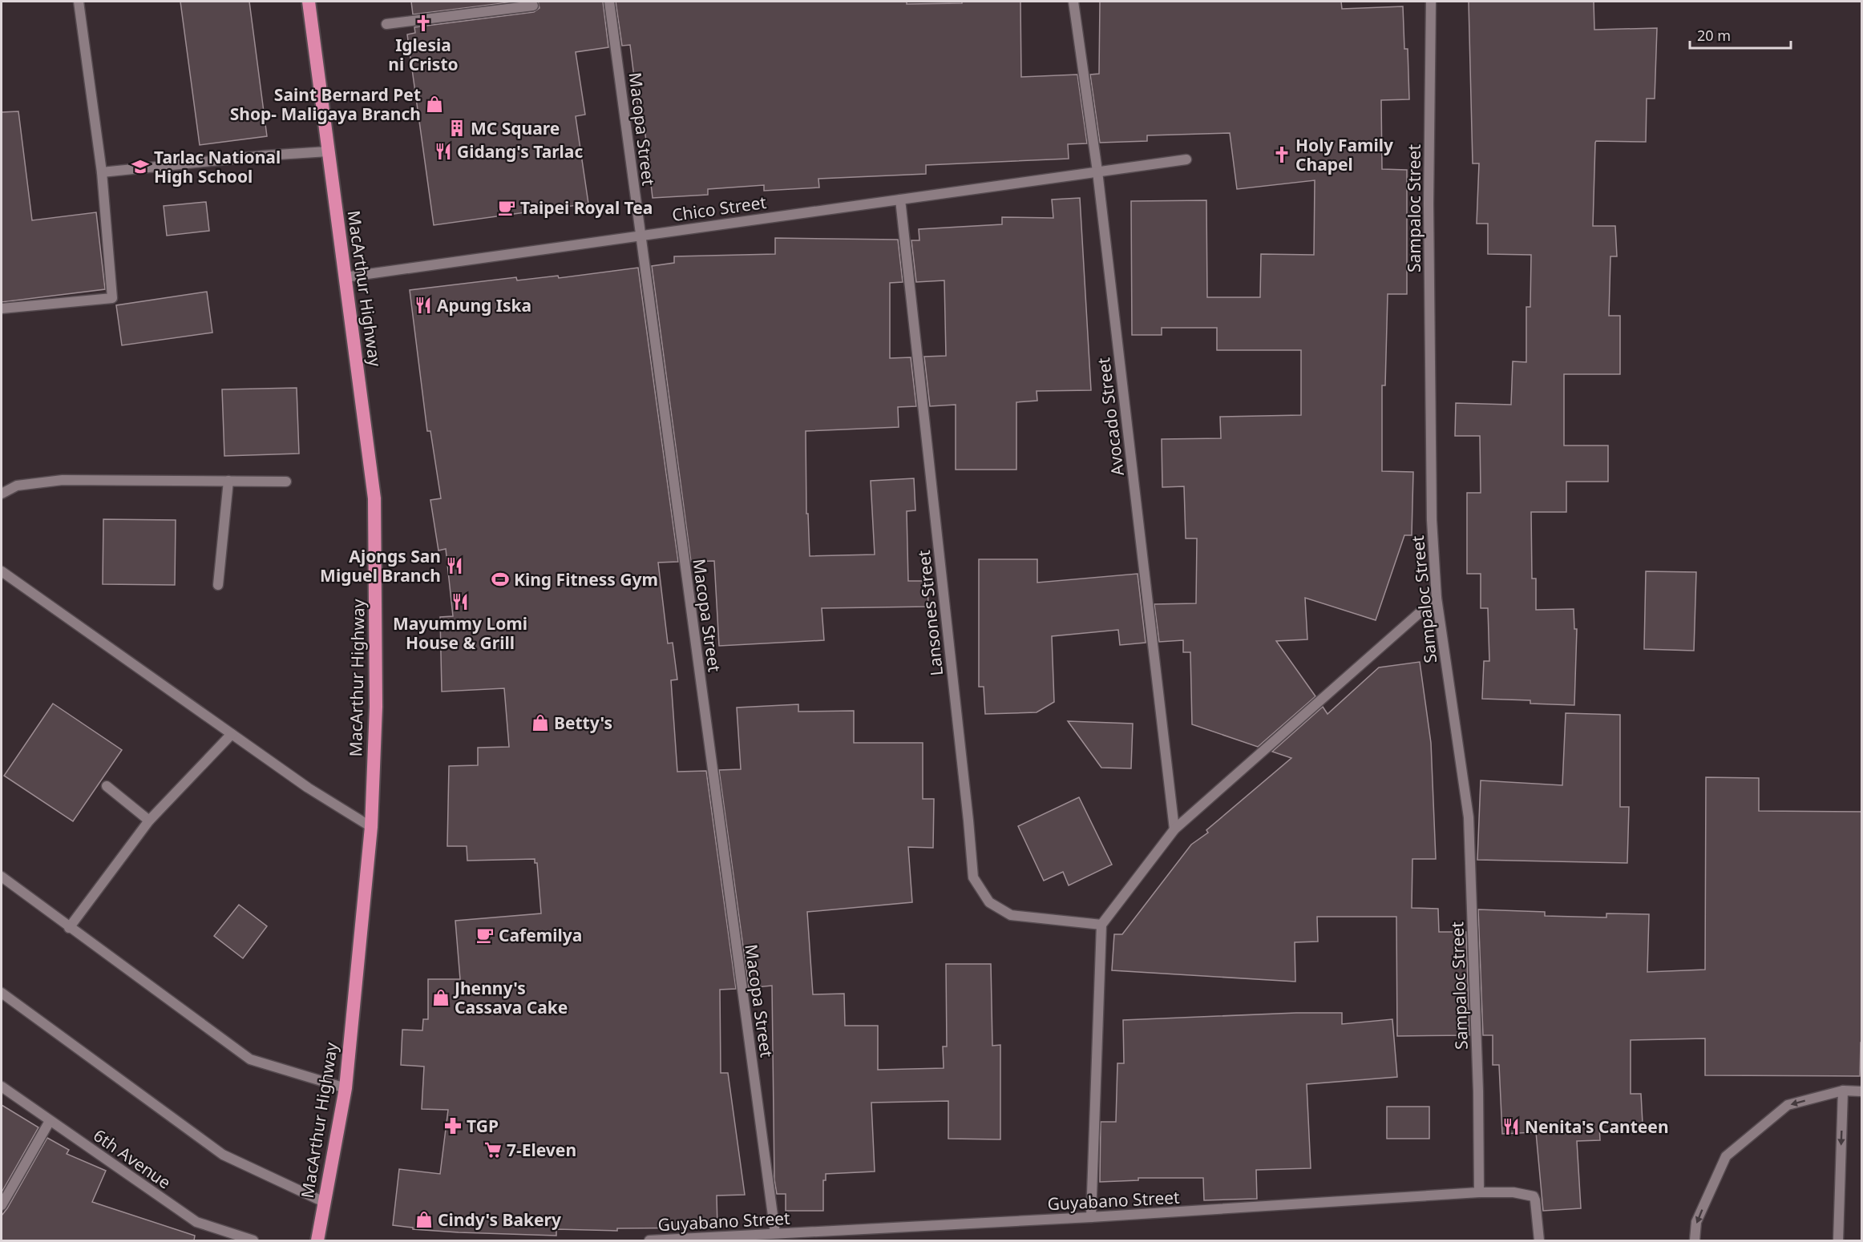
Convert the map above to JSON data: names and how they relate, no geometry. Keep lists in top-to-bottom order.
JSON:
{
  "streets": {
    "highway": ["MacArthur Highway"],
    "street": [
      "Macopa Street",
      "Chico Street",
      "Sampaloc Street",
      "Avocado Street",
      "Lansones Street",
      "6th Avenue",
      "Guyabano Street"
    ]
  },
  "crossings": [
    ["Macopa Street", "Chico Street"],
    ["Macopa Street", "Guyabano Street"],
    ["Chico Street", "MacArthur Highway"],
    ["Chico Street", "Avocado Street"],
    ["Chico Street", "Lansones Street"],
    ["Sampaloc Street", "Guyabano Street"]
  ],
  "places": {
    "church": ["Iglesia ni Cristo", "Holy Family Chapel"],
    "shop": [
      "Saint Bernard Pet Shop- Maligaya Branch",
      "Betty's",
      "Jhenny's Cassava Cake",
      "Cindy's Bakery"
    ],
    "building": ["MC Square"],
    "restaurant": [
      "Gidang's Tarlac",
      "Apung Iska",
      "Ajongs San Miguel Branch",
      "Mayummy Lomi House & Grill",
      "Nenita's Canteen"
    ],
    "school or university": ["Tarlac National High School"],
    "cafe": ["Taipei Royal Tea", "Cafemilya"],
    "sports": ["King Fitness Gym"],
    "pharmacy": ["TGP"],
    "supermarket": ["7-Eleven"]
  },
  "scale_bar": "20 m"
}
